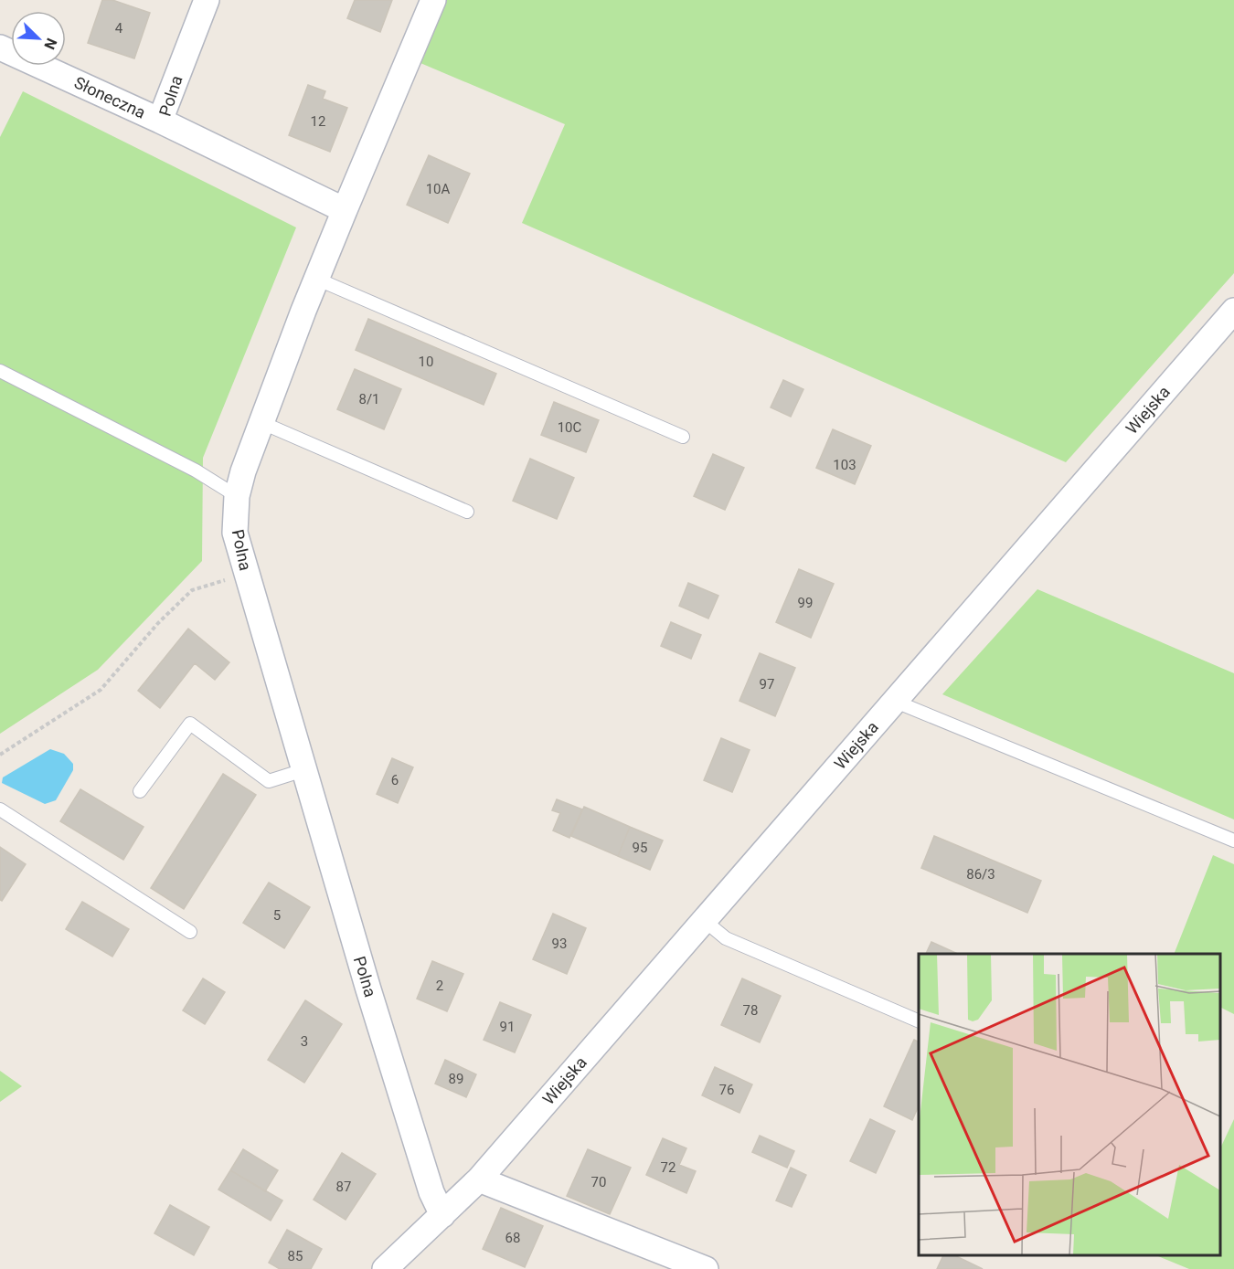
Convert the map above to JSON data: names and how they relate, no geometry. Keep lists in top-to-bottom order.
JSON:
{
  "streets": {
    "street": ["Polna", "Słoneczna", "Wiejska"]
  },
  "crossings": [
    ["Polna", "Słoneczna"],
    ["Polna", "Wiejska"]
  ],
  "house_numbers": [
    "4",
    "12",
    "10A",
    "10",
    "8/1",
    "10C",
    "103",
    "99",
    "97",
    "6",
    "95",
    "86/3",
    "5",
    "93",
    "2",
    "78",
    "91",
    "3",
    "89",
    "76",
    "72",
    "70",
    "87",
    "68",
    "85"
  ],
  "north": "bottom right"
}
